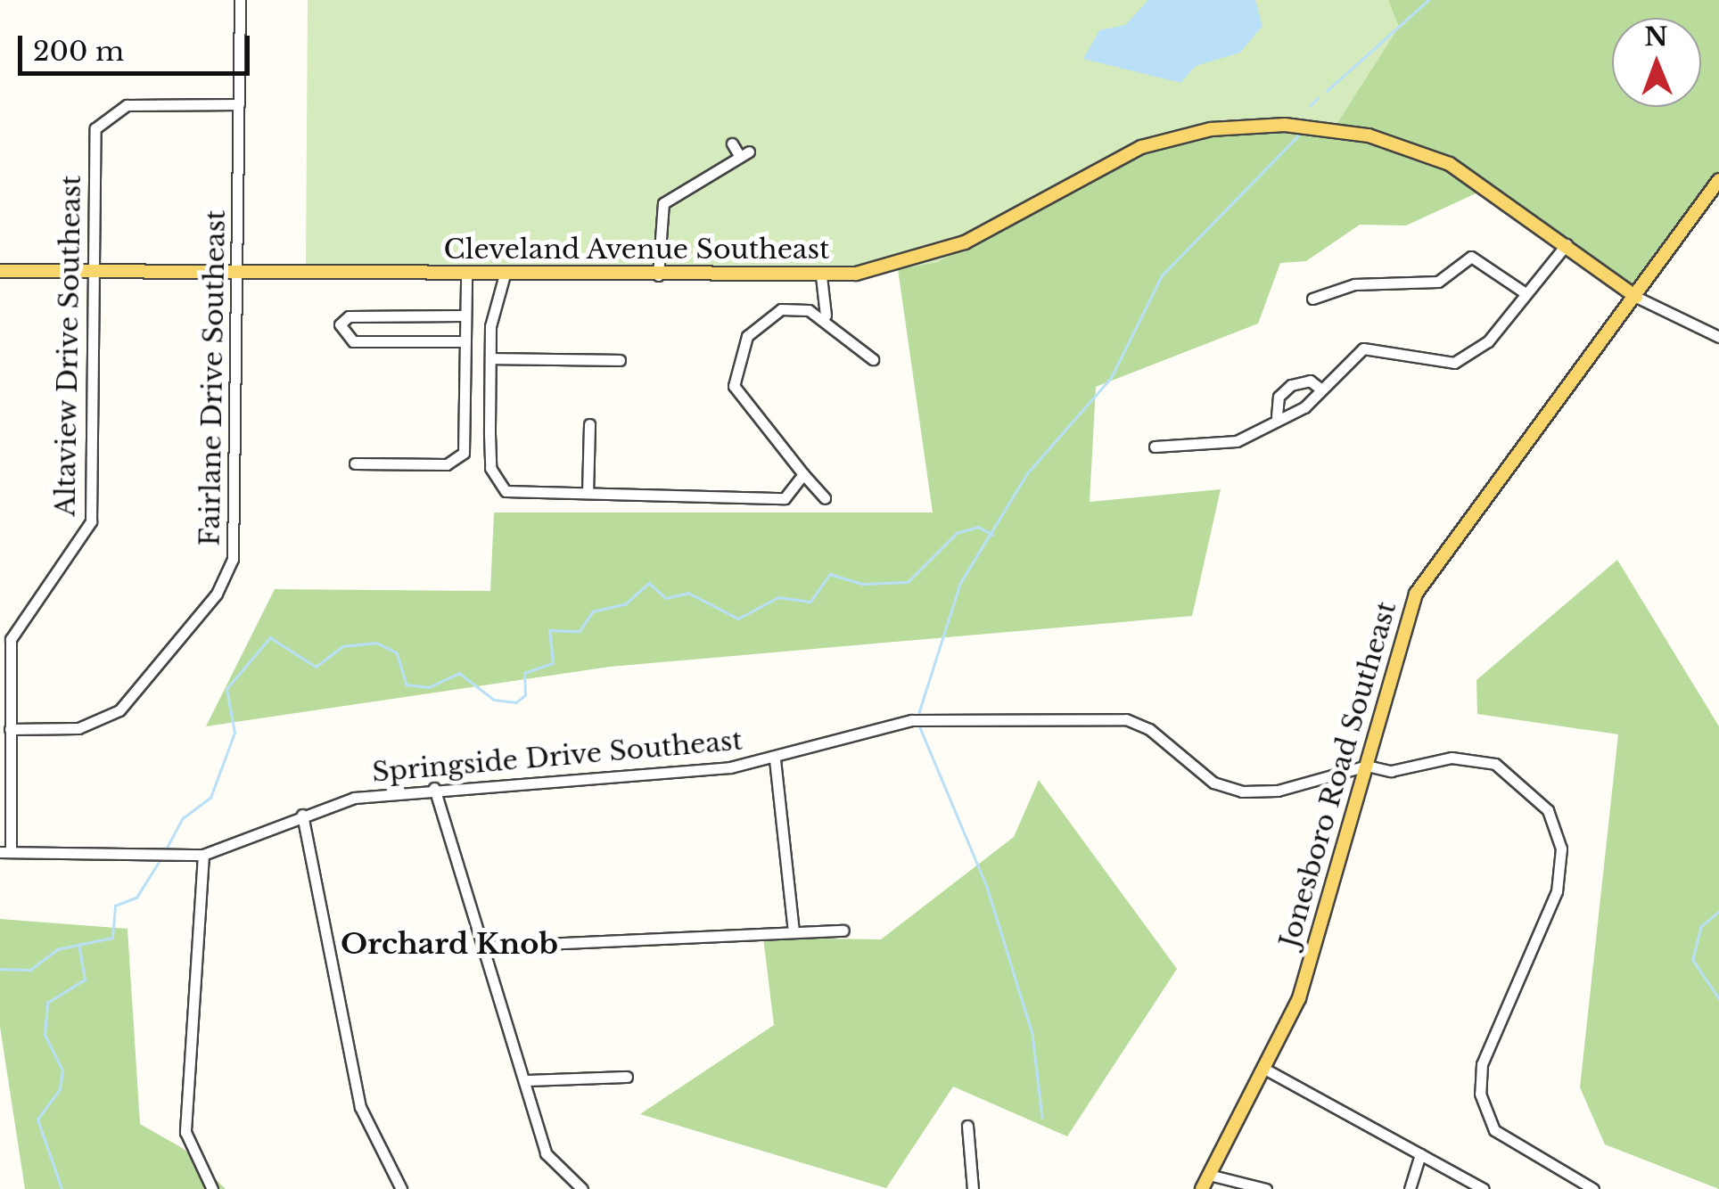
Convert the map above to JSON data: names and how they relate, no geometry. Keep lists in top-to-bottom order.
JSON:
{
  "streets": {
    "main road": ["Cleveland Avenue Southeast", "Jonesboro Road Southeast"],
    "street": ["Altaview Drive Southeast", "Fairlane Drive Southeast", "Springside Drive Southeast"]
  },
  "crossings": [
    ["Cleveland Avenue Southeast", "Altaview Drive Southeast"],
    ["Cleveland Avenue Southeast", "Fairlane Drive Southeast"],
    ["Cleveland Avenue Southeast", "Jonesboro Road Southeast"],
    ["Altaview Drive Southeast", "Fairlane Drive Southeast"],
    ["Altaview Drive Southeast", "Springside Drive Southeast"],
    ["Springside Drive Southeast", "Jonesboro Road Southeast"]
  ],
  "districts": ["Orchard Knob"],
  "scale_bar": "200 m",
  "north": "top"
}
